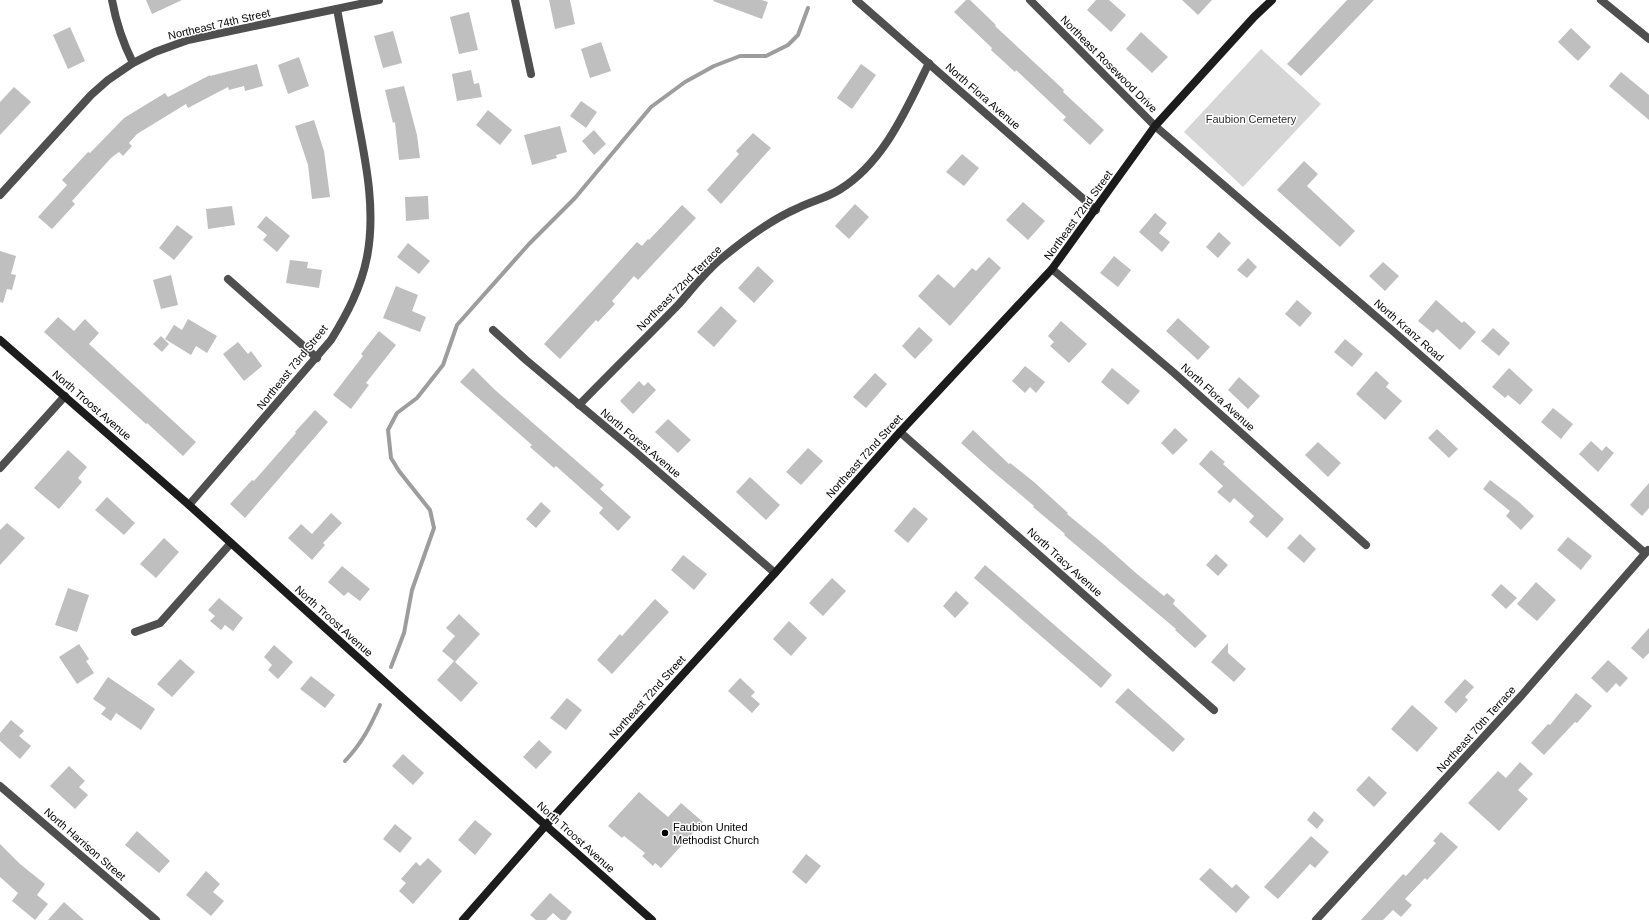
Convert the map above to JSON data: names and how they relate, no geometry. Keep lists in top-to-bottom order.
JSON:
{
  "streets": {
    "main road": ["Northeast 72nd Street", "North Troost Avenue"],
    "street": [
      "Northeast 74th Street",
      "Northeast Rosewood Drive",
      "North Flora Avenue",
      "Northeast 72nd Terrace",
      "North Kranz Road",
      "Northeast 73rd Street",
      "North Forest Avenue",
      "North Tracy Avenue",
      "Northeast 70th Terrace",
      "North Harrison Street"
    ]
  },
  "crossings": [
    ["Northeast 74th Street", "Northeast 73rd Street"],
    ["Northeast Rosewood Drive", "Northeast 72nd Street"],
    ["Northeast Rosewood Drive", "North Kranz Road"],
    ["North Flora Avenue", "Northeast 72nd Street"],
    ["North Flora Avenue", "Northeast 72nd Terrace"],
    ["Northeast 72nd Street", "North Kranz Road"],
    ["Northeast 72nd Street", "North Troost Avenue"],
    ["Northeast 72nd Street", "North Forest Avenue"],
    ["Northeast 72nd Street", "North Tracy Avenue"],
    ["Northeast 72nd Terrace", "North Forest Avenue"],
    ["North Kranz Road", "Northeast 70th Terrace"],
    ["Northeast 73rd Street", "North Troost Avenue"]
  ],
  "parks": ["Faubion Cemetery"],
  "places": ["Faubion United Methodist Church"]
}
